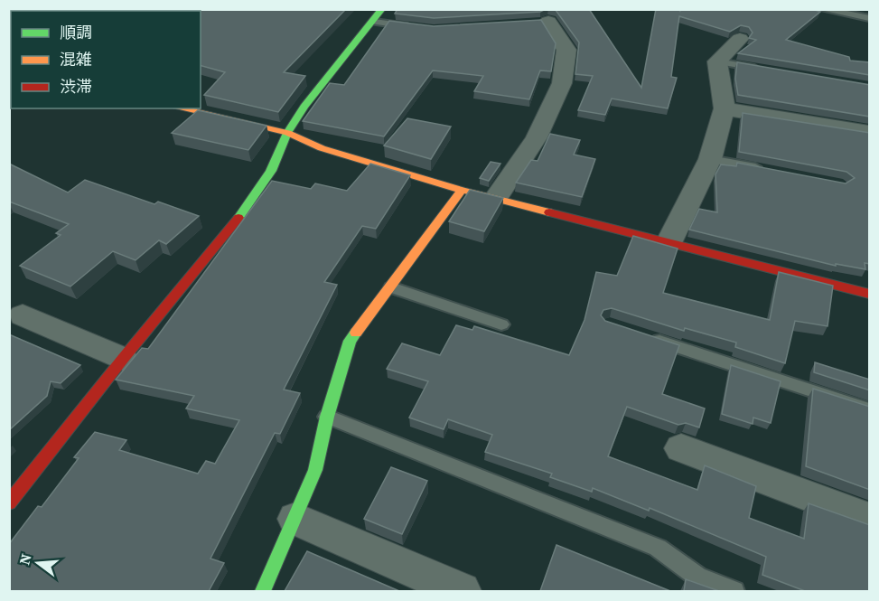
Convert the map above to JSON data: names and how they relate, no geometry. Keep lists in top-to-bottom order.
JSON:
{
  "legend": ["順調", "混雑", "渋滞"],
  "north": "left"
}
